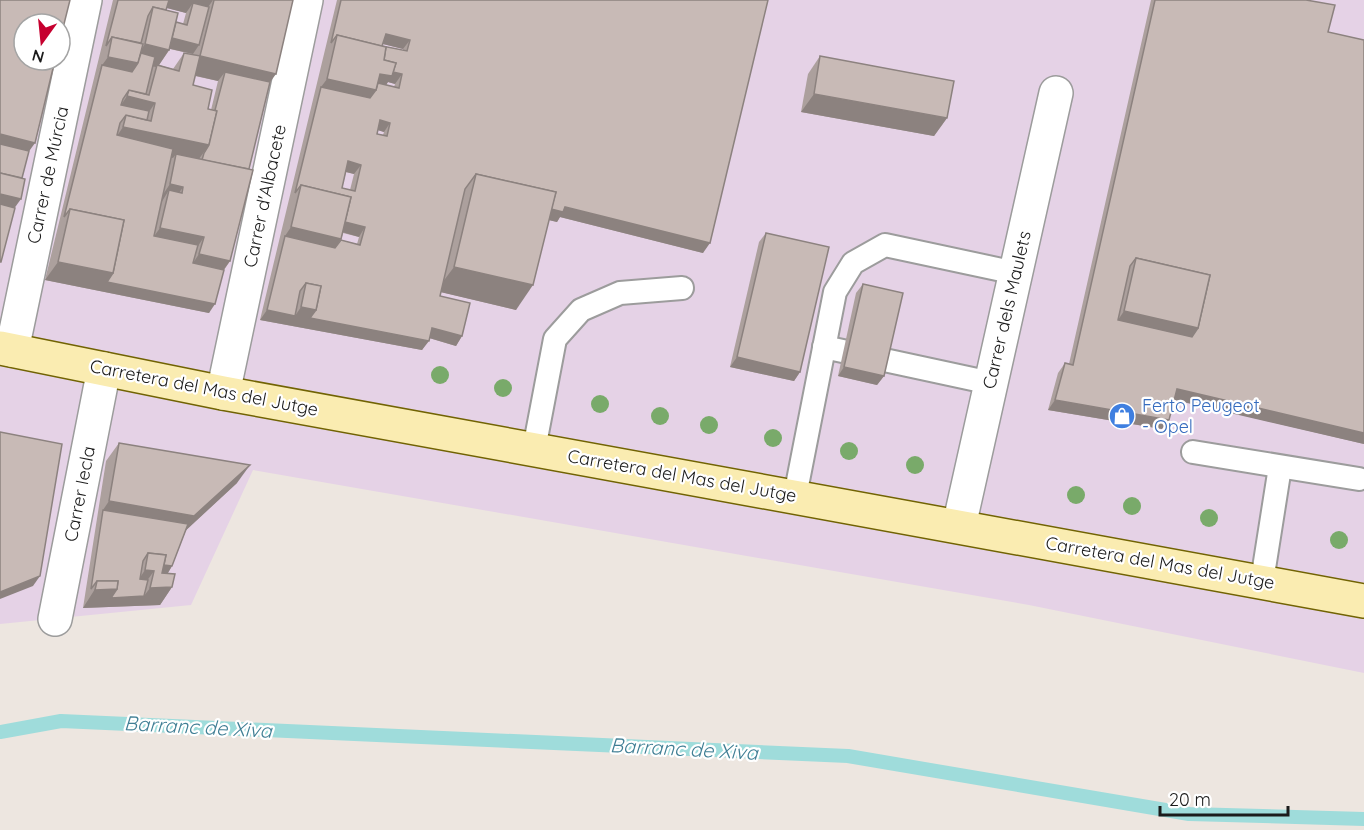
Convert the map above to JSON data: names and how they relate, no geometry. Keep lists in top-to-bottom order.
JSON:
{
  "streets": {
    "street": [
      "Carrer de Múrcia",
      "Carrer d'Albacete",
      "Carrer dels Maulets",
      "Carretera del Mas del Jutge",
      "Carrer Iecla"
    ]
  },
  "crossings": [
    ["Carrer de Múrcia", "Carretera del Mas del Jutge"],
    ["Carrer d'Albacete", "Carretera del Mas del Jutge"],
    ["Carrer dels Maulets", "Carretera del Mas del Jutge"],
    ["Carretera del Mas del Jutge", "Carrer Iecla"]
  ],
  "water": ["Barranc de Xiva"],
  "places": {
    "shop": ["Ferto Peugeot - Opel"]
  },
  "scale_bar": "20 m",
  "north": "bottom"
}
